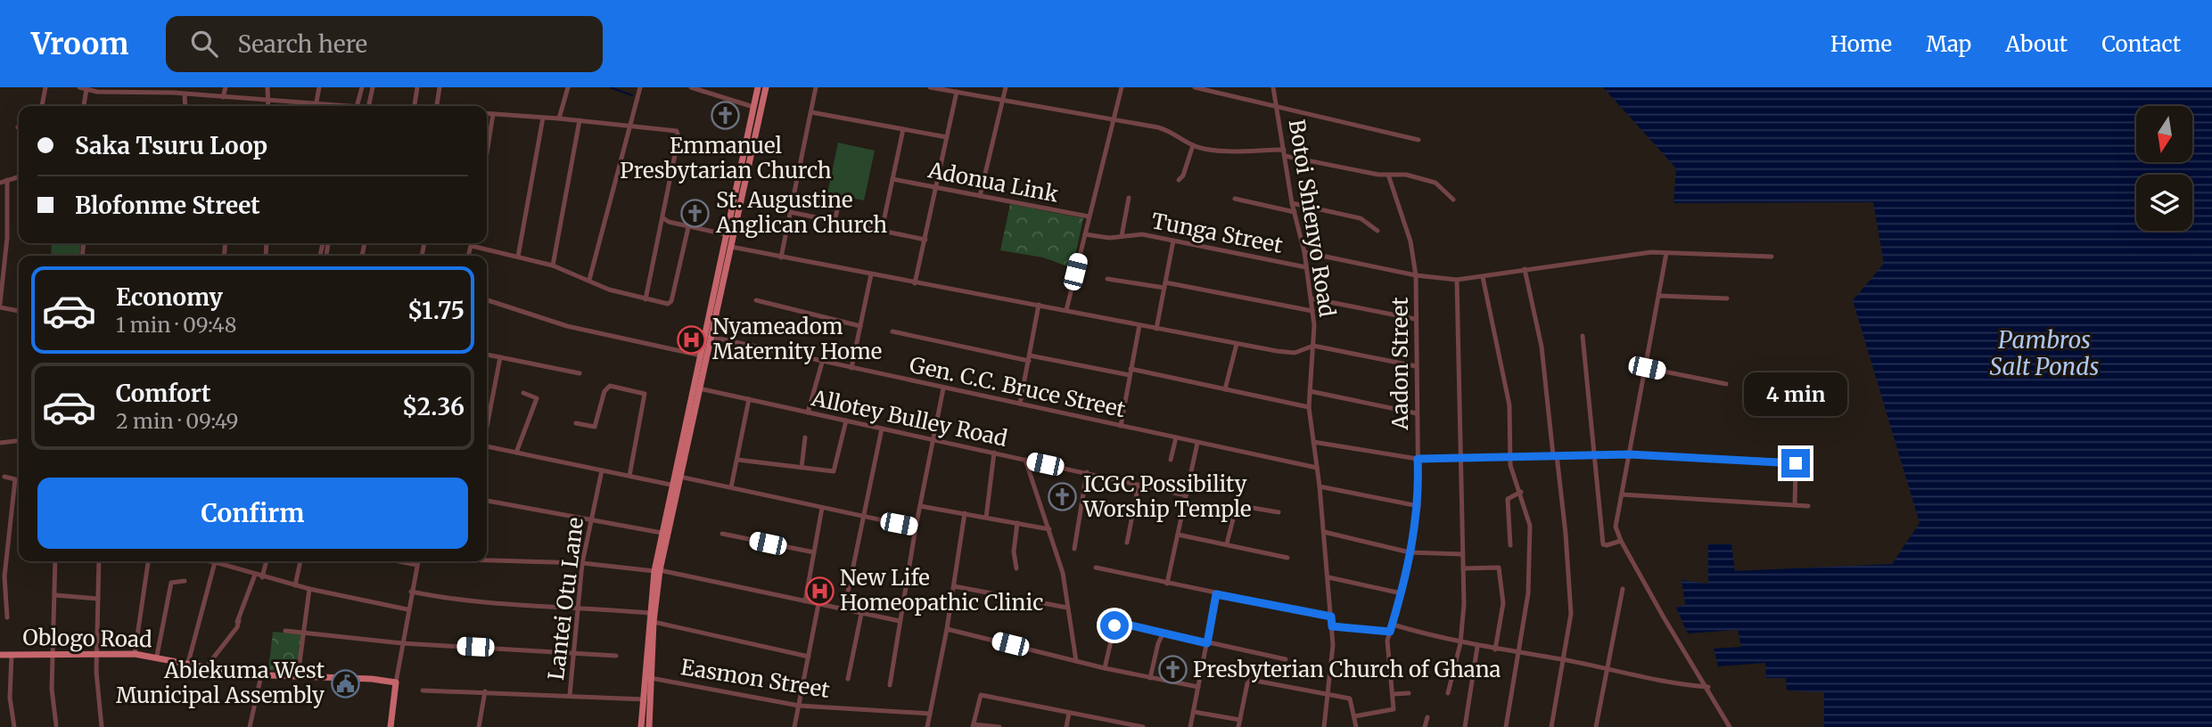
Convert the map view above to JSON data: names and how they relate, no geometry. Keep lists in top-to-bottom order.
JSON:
{
  "streets": {
    "main road": ["Oblogo Road"],
    "street": [
      "Adonua Link",
      "Botoi Shienyo Road",
      "Tunga Street",
      "Aadon Street",
      "Gen. C.C. Bruce Street",
      "Allotey Bulley Road",
      "Lantei Otu Lane",
      "Easmon Street"
    ]
  },
  "crossings": [
    ["Botoi Shienyo Road", "Tunga Street"],
    ["Botoi Shienyo Road", "Gen. C.C. Bruce Street"]
  ],
  "water": ["Pambros Salt Ponds"],
  "places": {
    "church": [
      "Emmanuel Presbytarian Church",
      "St. Augustine Anglican Church",
      "ICGC Possibility Worship Temple",
      "Presbyterian Church of Ghana"
    ],
    "hospital": ["Nyameadom Maternity Home", "New Life Homeopathic Clinic"],
    "public building": ["Ablekuma West Municipal Assembly"]
  },
  "north": "bottom",
  "page": {
    "header": "Vroom",
    "search": "Search here",
    "nav": [
      "Home",
      "Map",
      "About",
      "Contact"
    ],
    "banner": ["Saka Tsuru Loop", "Blofonme Street"],
    "list": [
      {
        "name": "Economy",
        "note": "1 min · 09:48",
        "value": "$1.75"
      },
      {
        "name": "Comfort",
        "note": "2 min · 09:49",
        "value": "$2.36"
      }
    ],
    "bubble": "4 min",
    "buttons": "Confirm"
  }
}
